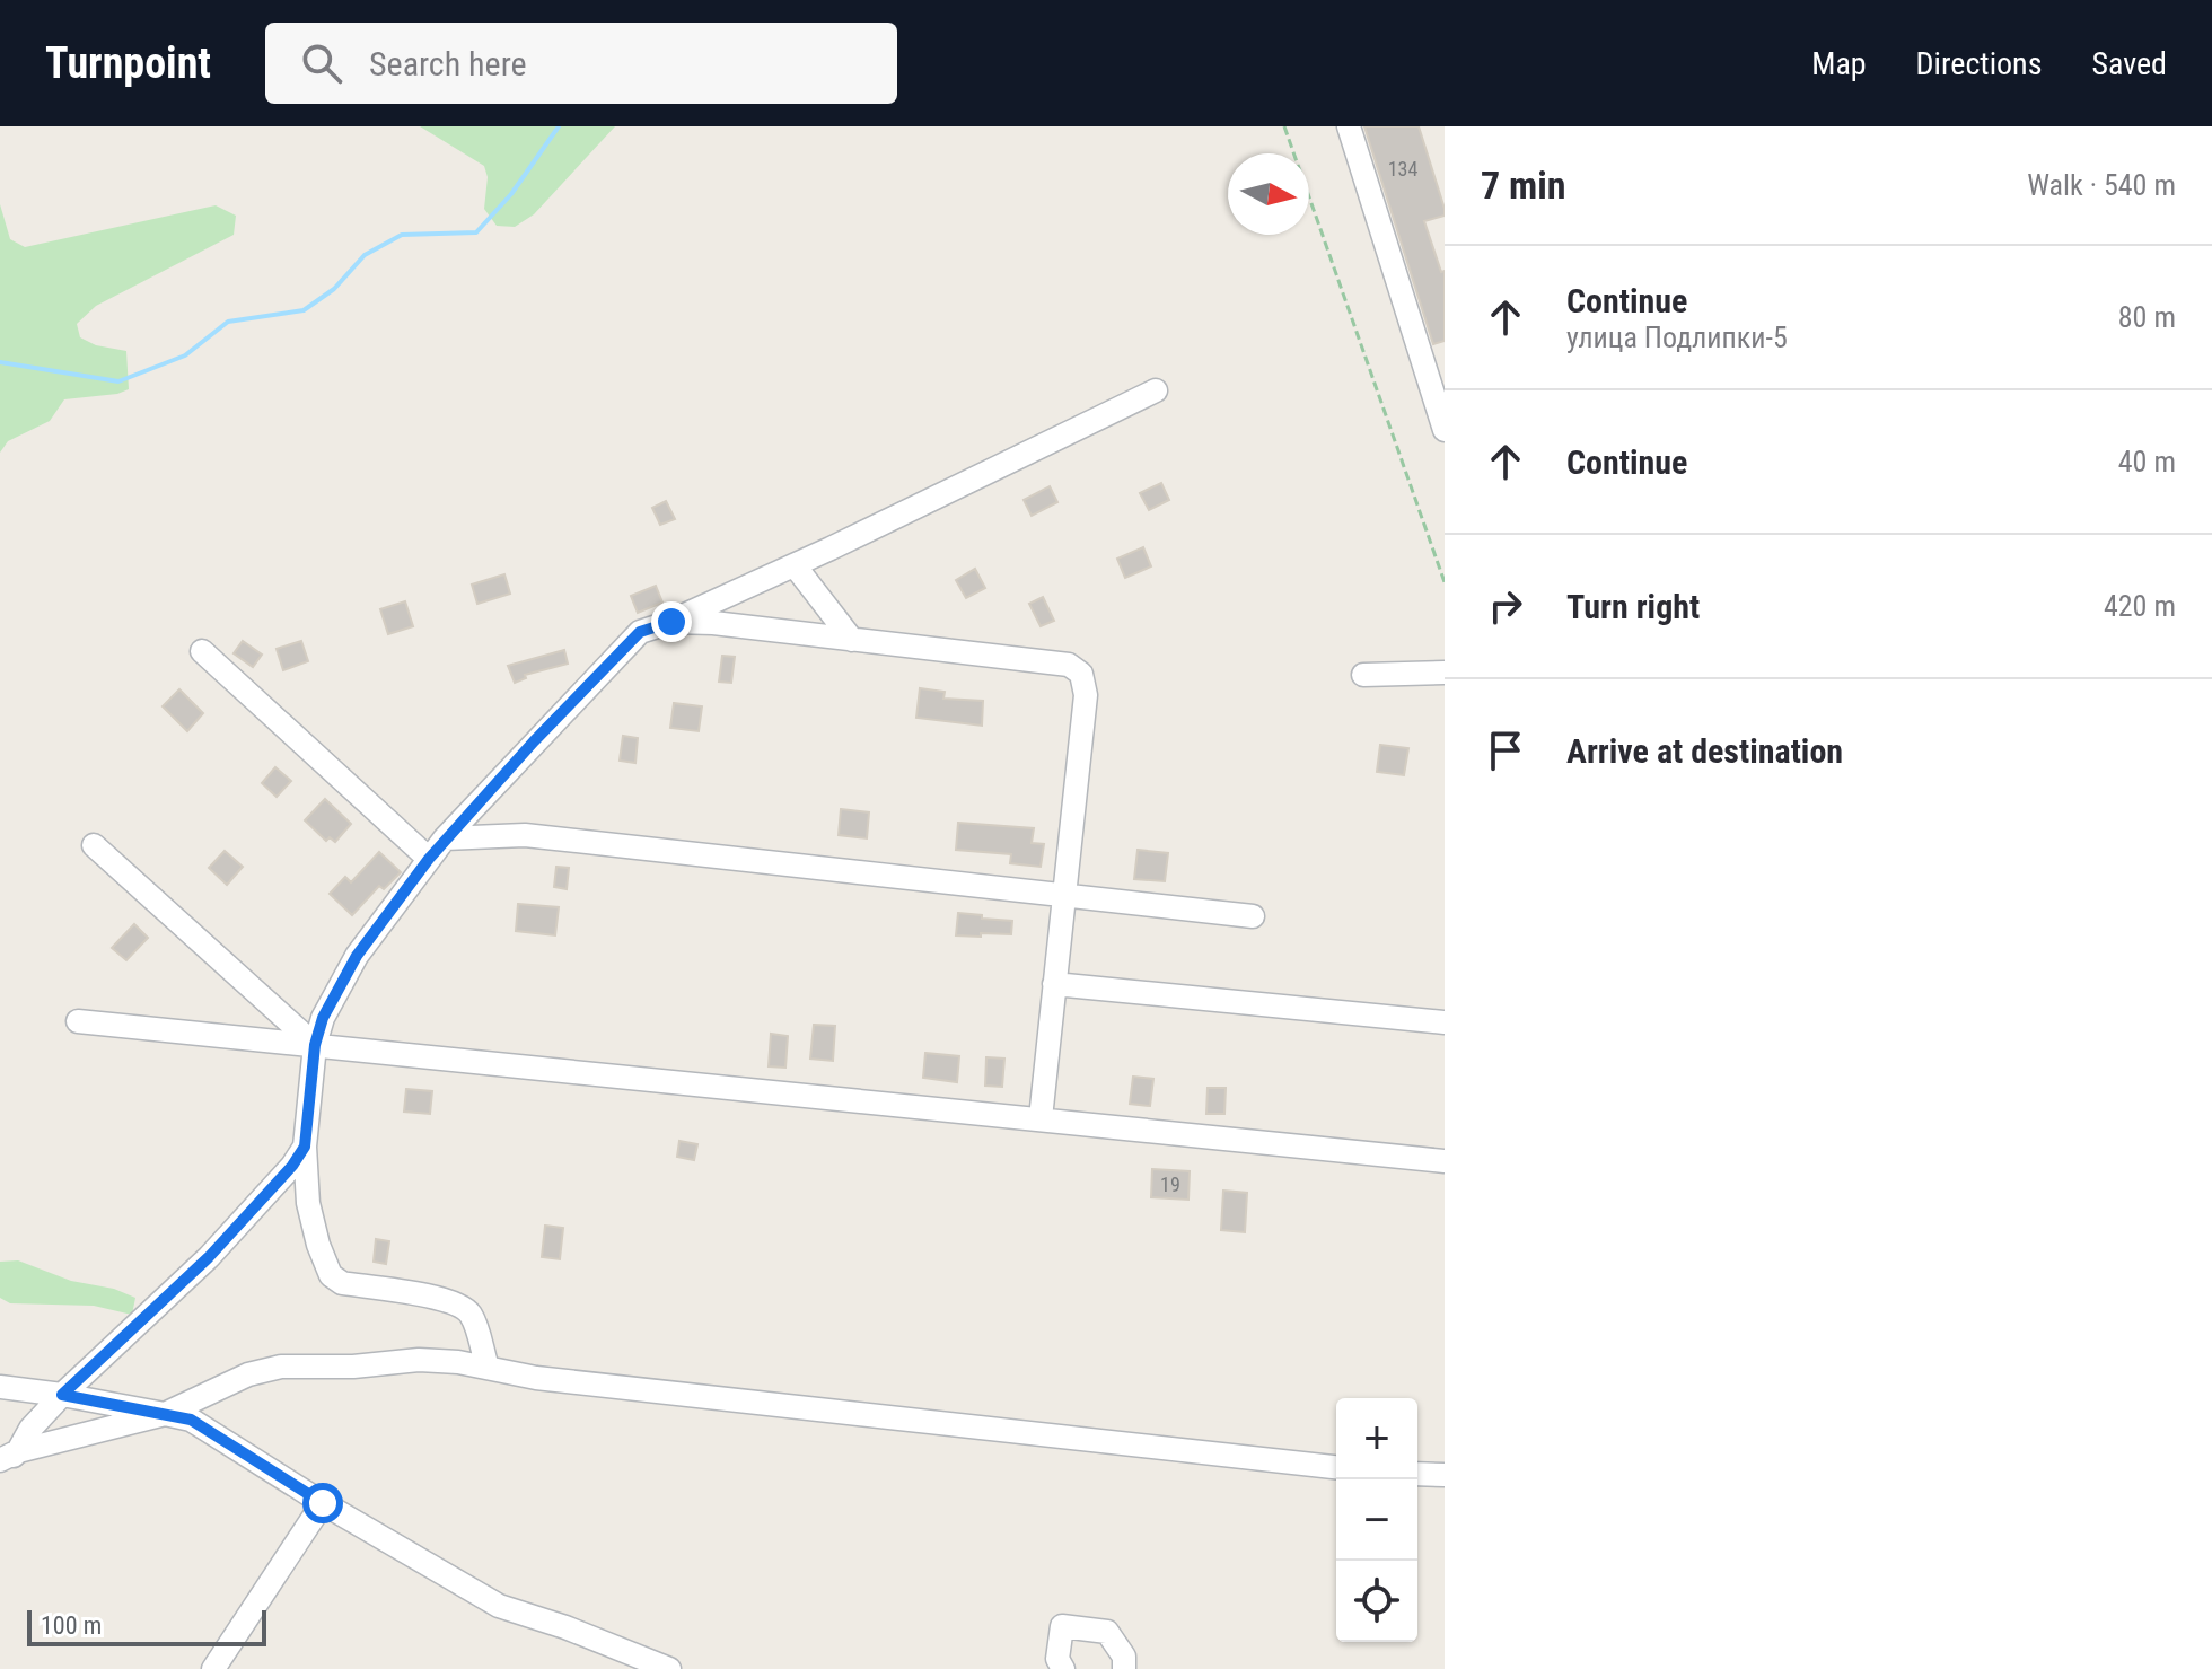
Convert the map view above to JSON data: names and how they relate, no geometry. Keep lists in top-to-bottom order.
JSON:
{
  "house_numbers": ["134", "19"],
  "scale_bar": "100 m",
  "north": "right",
  "page": {
    "header": "Turnpoint",
    "search": "Search here",
    "nav": ["Map", "Directions", "Saved"],
    "heading": ["7 min", "Walk · 540 m"],
    "list": [
      ["Continue", "улица Подлипки-5", "80 m"],
      ["Continue", "40 m"],
      ["Turn right", "420 m"],
      "Arrive at destination"
    ],
    "map_buttons": ["+", "−"],
    "scale": "100 m"
  }
}
